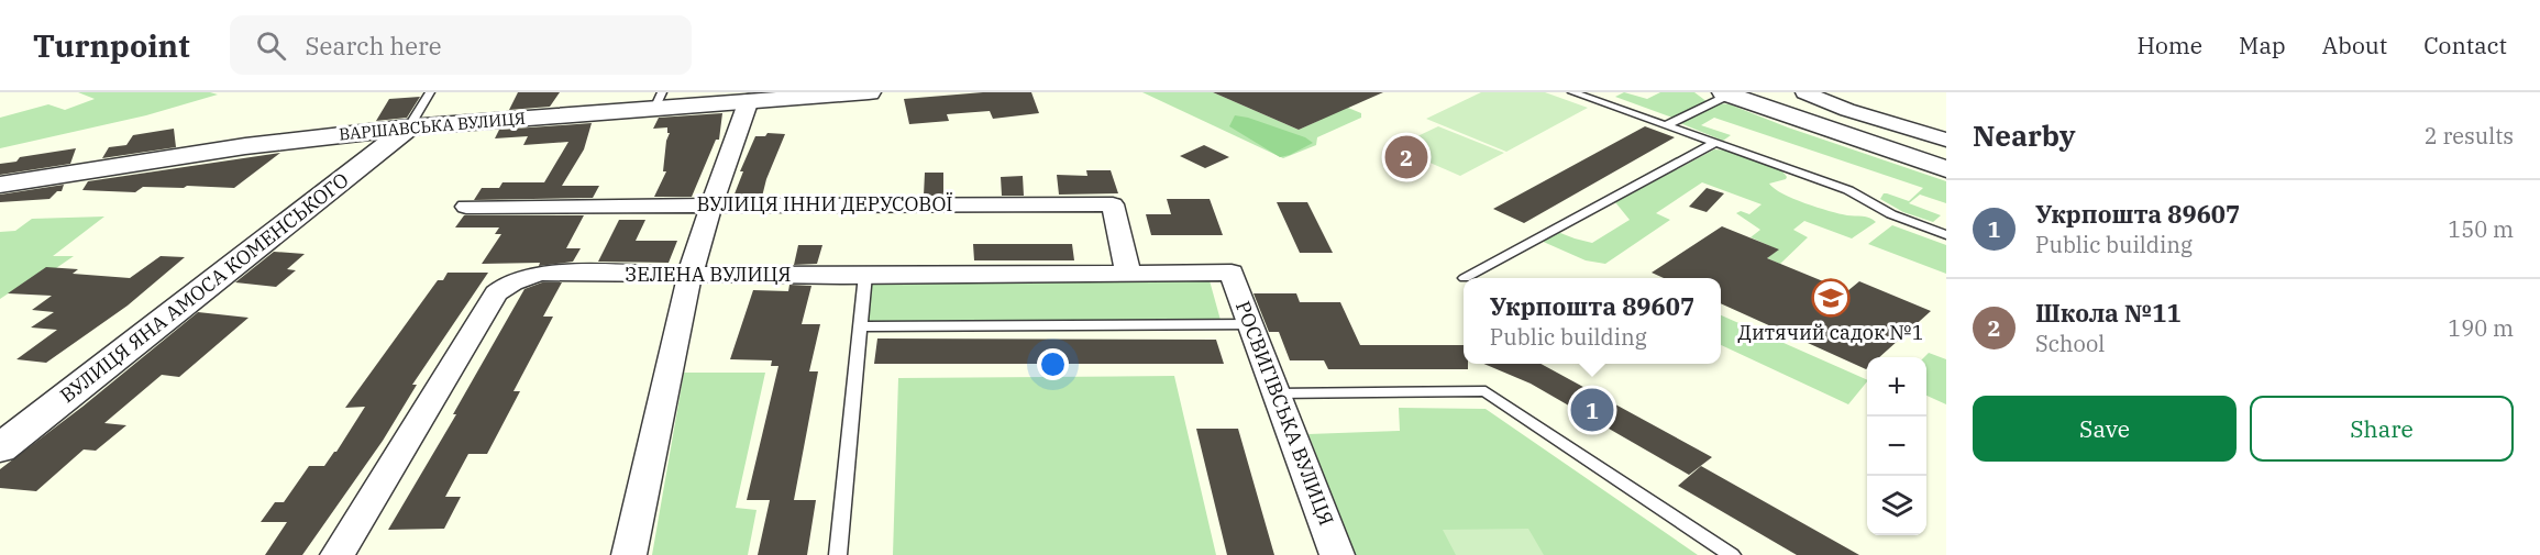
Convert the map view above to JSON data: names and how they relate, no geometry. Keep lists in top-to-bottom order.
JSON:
{
  "streets": {
    "street": [
      "ВАРШАВСЬКА ВУЛИЦЯ",
      "ВУЛИЦЯ ІННИ ДЕРУСОВОЇ",
      "ЗЕЛЕНА ВУЛИЦЯ",
      "ВУЛИЦЯ ЯНА АМОСА КОМЕНСЬКОГО",
      "РОСВИГІВСЬКА ВУЛИЦЯ"
    ]
  },
  "crossings": [
    ["ВАРШАВСЬКА ВУЛИЦЯ", "ВУЛИЦЯ ЯНА АМОСА КОМЕНСЬКОГО"],
    ["ВУЛИЦЯ ІННИ ДЕРУСОВОЇ", "ЗЕЛЕНА ВУЛИЦЯ"],
    ["ЗЕЛЕНА ВУЛИЦЯ", "РОСВИГІВСЬКА ВУЛИЦЯ"]
  ],
  "places": {
    "school or university": ["Дитячий садок №1"]
  },
  "page": {
    "header": "Turnpoint",
    "search": "Search here",
    "nav": [
      "Home",
      "Map",
      "About",
      "Contact"
    ],
    "heading": ["Nearby", "2 results"],
    "pins": ["2", "1"],
    "list": [
      {
        "mark": "1",
        "name": "Укрпошта 89607",
        "note": "Public building",
        "value": "150 m"
      },
      {
        "mark": "2",
        "name": "Школа №11",
        "note": "School",
        "value": "190 m"
      }
    ],
    "popup": ["Укрпошта 89607", "Public building"],
    "map_buttons": ["+", "−"],
    "buttons": ["Save", "Share"]
  }
}
